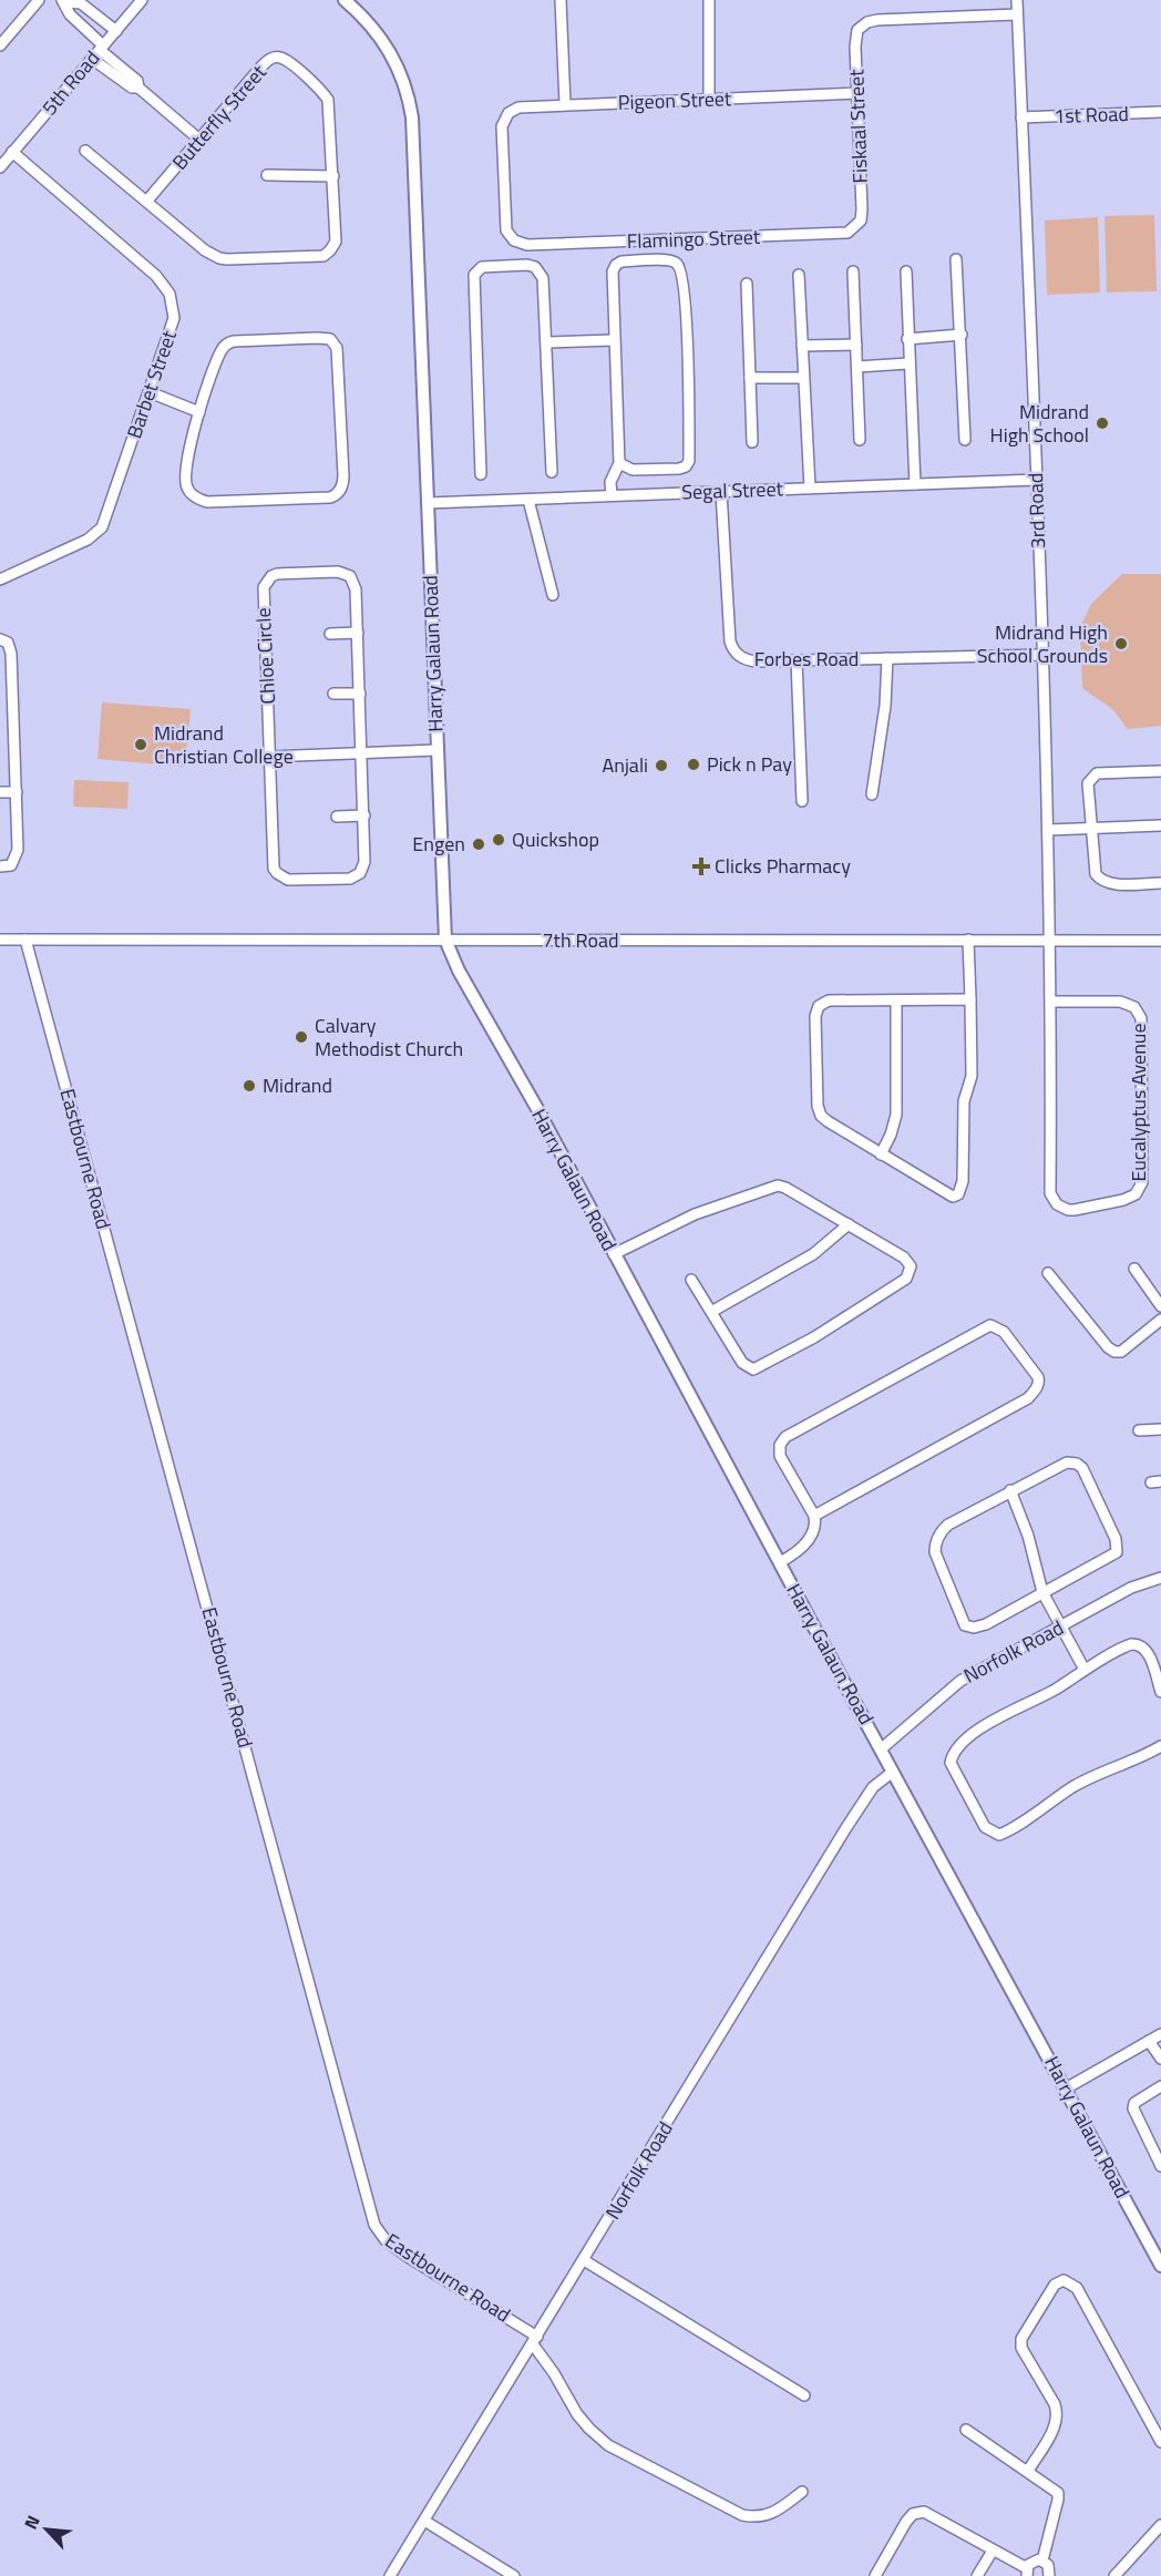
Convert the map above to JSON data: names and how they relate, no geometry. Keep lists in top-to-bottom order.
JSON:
{
  "streets": {
    "main road": ["Harry Galaun Road"],
    "street": [
      "5th Road",
      "Pigeon Street",
      "1st Road",
      "Butterfly Street",
      "Fiskaal Street",
      "Flamingo Street",
      "Barbet Street",
      "Segal Street",
      "3rd Road",
      "Chloe Circle",
      "Forbes Road",
      "7th Road",
      "Eucalyptus Avenue",
      "Eastbourne Road",
      "Norfolk Road"
    ]
  },
  "crossings": [
    ["5th Road", "Barbet Street"],
    ["Pigeon Street", "Fiskaal Street"],
    ["Pigeon Street", "Flamingo Street"],
    ["1st Road", "3rd Road"],
    ["Fiskaal Street", "Flamingo Street"],
    ["Fiskaal Street", "3rd Road"],
    ["Segal Street", "3rd Road"],
    ["Segal Street", "Harry Galaun Road"],
    ["Segal Street", "Forbes Road"],
    ["3rd Road", "Forbes Road"],
    ["3rd Road", "7th Road"],
    ["3rd Road", "Eucalyptus Avenue"],
    ["Harry Galaun Road", "7th Road"],
    ["Harry Galaun Road", "Norfolk Road"],
    ["7th Road", "Eucalyptus Avenue"],
    ["7th Road", "Eastbourne Road"],
    ["Eastbourne Road", "Norfolk Road"]
  ],
  "places": {
    "other": [
      "Midrand High School",
      "Midrand High School Grounds",
      "Midrand Christian College",
      "Pick n Pay",
      "Anjali",
      "Quickshop",
      "Engen",
      "Calvary Methodist Church",
      "Midrand"
    ],
    "health": ["Clicks Pharmacy"]
  },
  "north": "top left"
}
